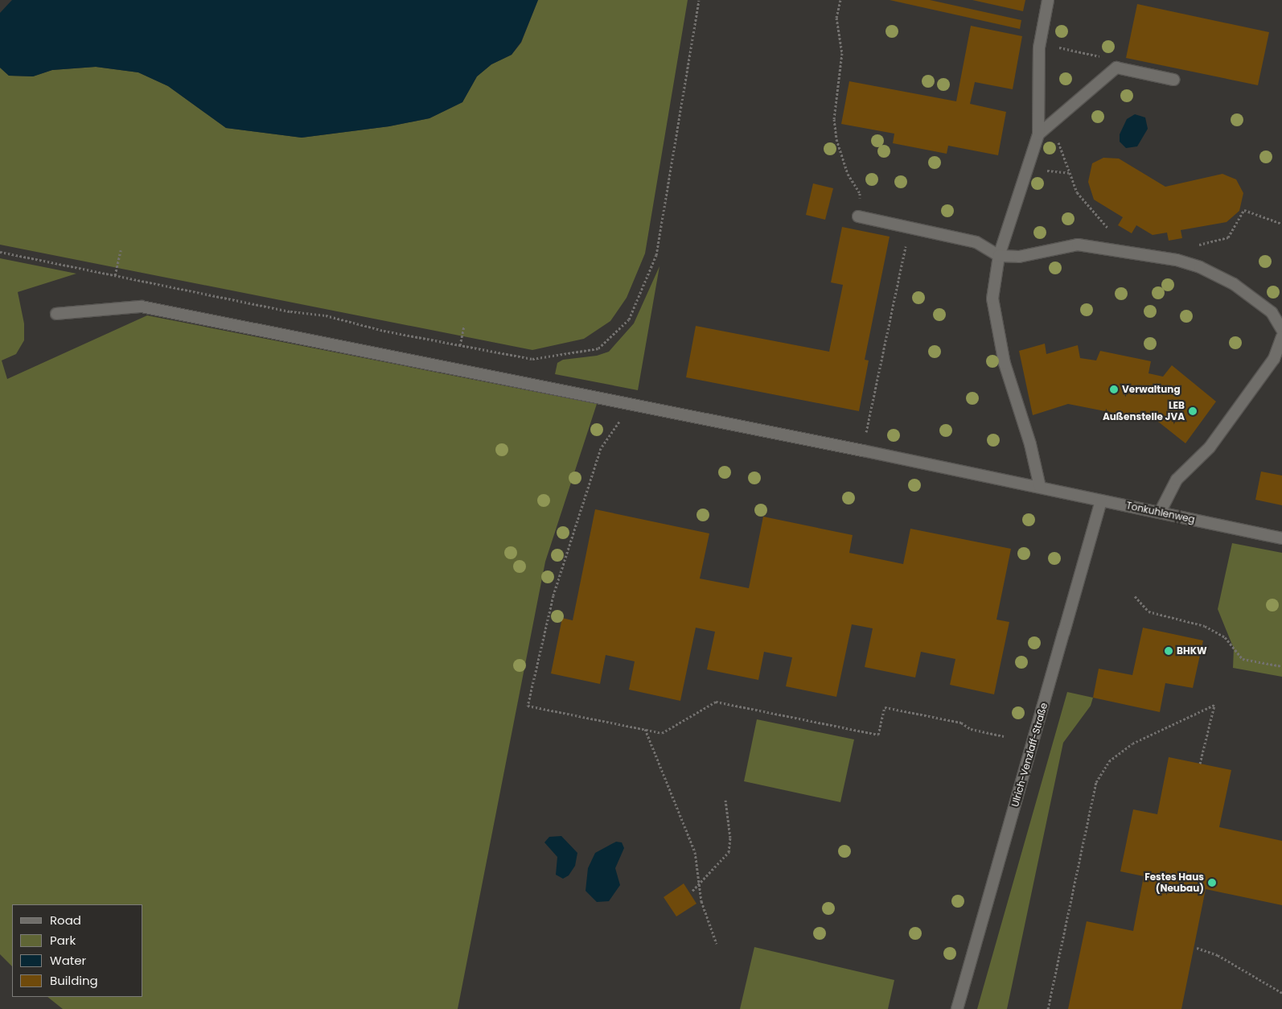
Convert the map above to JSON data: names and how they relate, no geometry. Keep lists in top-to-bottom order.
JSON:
{
  "streets": {
    "street": ["Tonkuhlenweg", "Ulrich-Venzlaff-Straße"]
  },
  "crossings": [
    ["Tonkuhlenweg", "Ulrich-Venzlaff-Straße"]
  ],
  "places": [
    "Verwaltung",
    "LEB Außenstelle JVA",
    "BHKW",
    "Festes Haus (Neubau)"
  ],
  "legend": [
    "Road",
    "Park",
    "Water",
    "Building"
  ]
}
